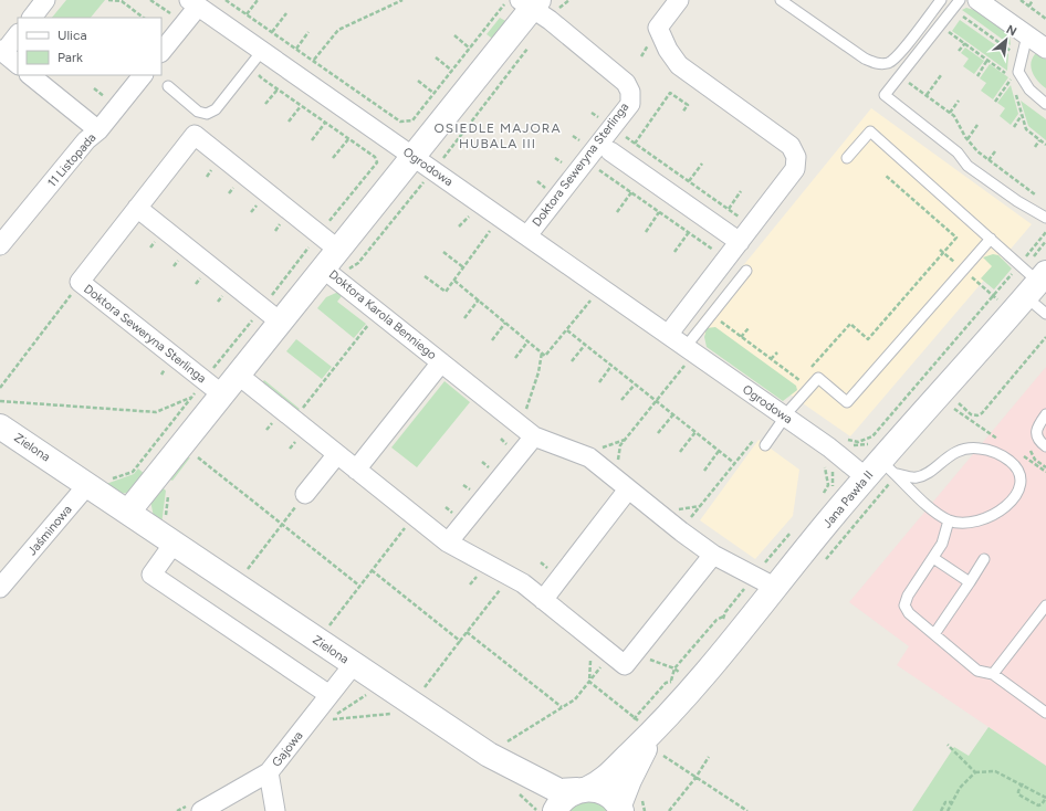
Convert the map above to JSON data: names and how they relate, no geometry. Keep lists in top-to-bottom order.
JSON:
{
  "streets": {
    "street": [
      "11 Listopada",
      "Doktora Seweryna Sterlinga",
      "Ogrodowa",
      "Doktora Karola Benniego",
      "Zielona",
      "Jana Pawła II",
      "Jaśminowa",
      "Gajowa"
    ]
  },
  "crossings": [
    ["Doktora Seweryna Sterlinga", "Ogrodowa"],
    ["Ogrodowa", "Jana Pawła II"],
    ["Doktora Karola Benniego", "Jana Pawła II"],
    ["Zielona", "Jana Pawła II"],
    ["Zielona", "Jaśminowa"],
    ["Zielona", "Gajowa"]
  ],
  "districts": ["OSIEDLE MAJORA HUBALA III"],
  "legend": ["Ulica", "Park"],
  "north": "top right"
}
